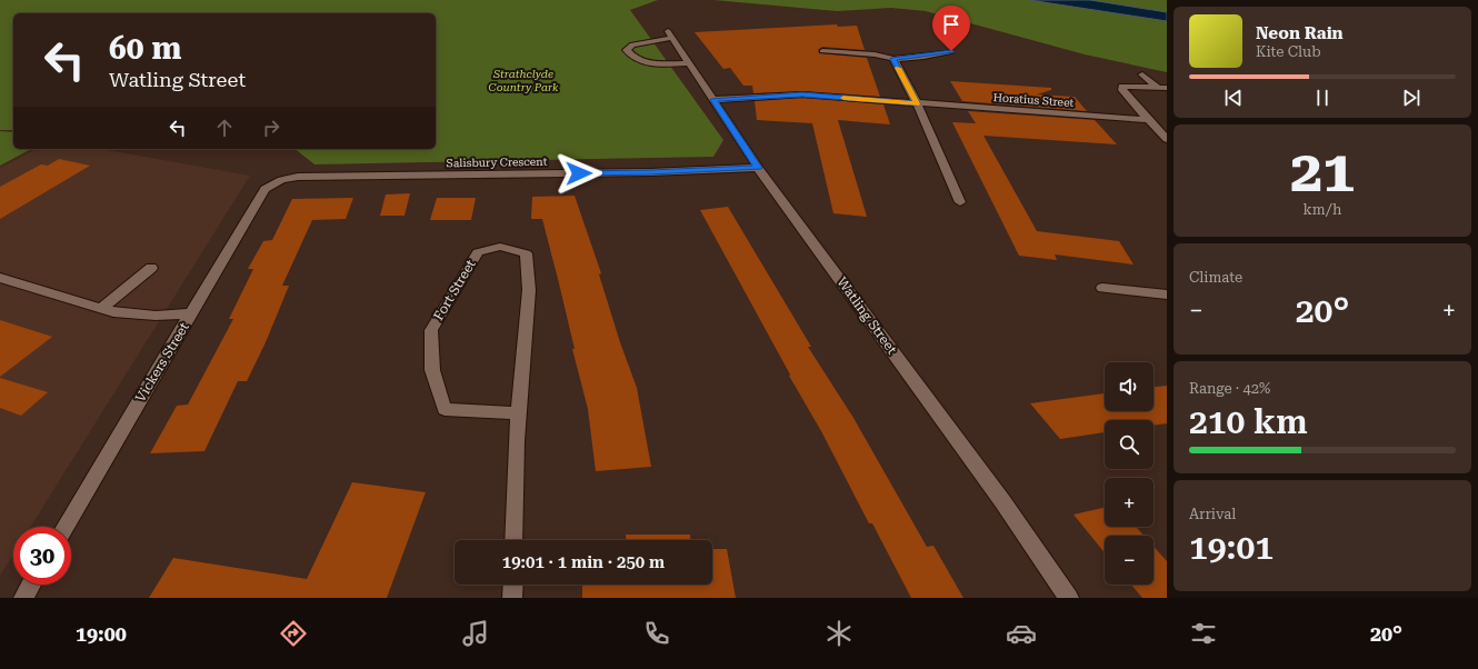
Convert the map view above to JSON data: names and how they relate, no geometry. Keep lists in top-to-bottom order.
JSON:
{
  "streets": {
    "street": [
      "Horatius Street",
      "Salisbury Crescent",
      "Fort Street",
      "Watling Street",
      "Vickers Street"
    ]
  },
  "crossings": [
    ["Horatius Street", "Watling Street"],
    ["Salisbury Crescent", "Watling Street"],
    ["Salisbury Crescent", "Vickers Street"]
  ],
  "parks": ["Strathclyde Country Park"],
  "page": {
    "turn": ["60 m", "Watling Street"],
    "song": ["Neon Rain", "Kite Club"],
    "tile": [
      ["21", "km/h"],
      "Climate",
      ["Range · 42%", "210 km"],
      ["Arrival", "19:01"]
    ],
    "heat": ["−", "20°", "+"],
    "map_buttons": ["+", "−"],
    "limit": "30",
    "trip": "19:01 · 1 min · 250 m",
    "tabs": ["19:00", "20°"]
  }
}
